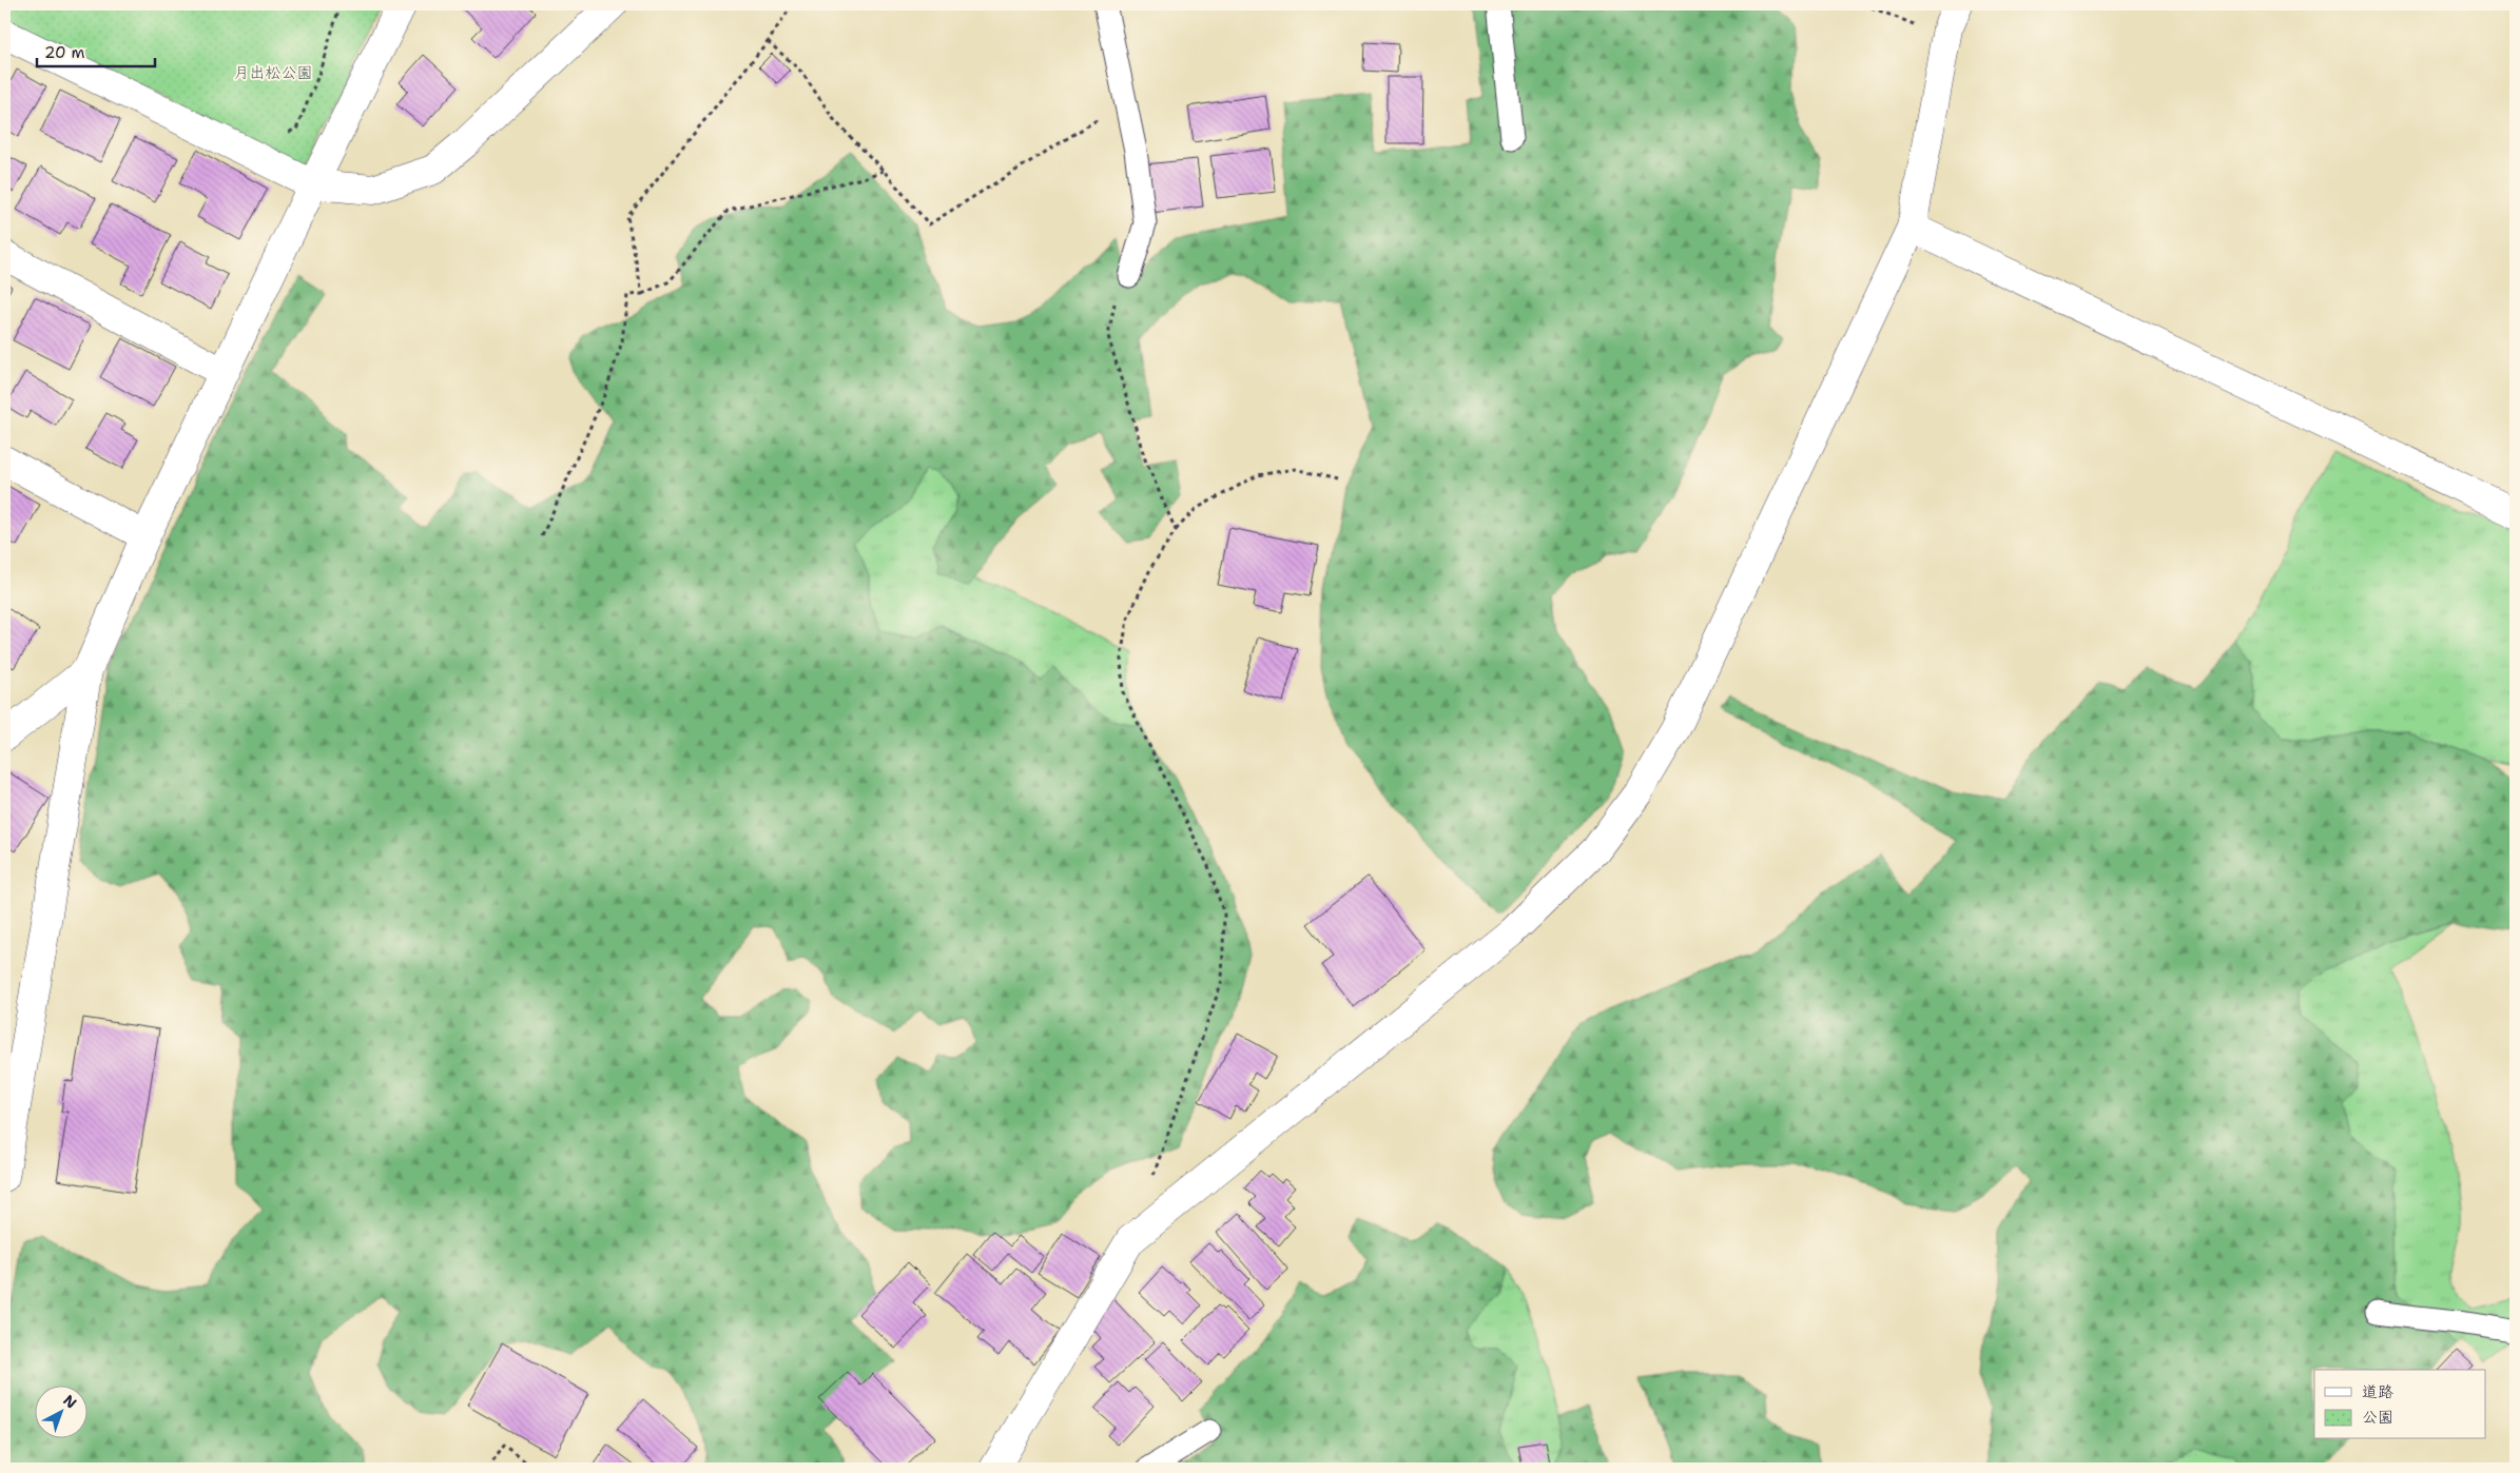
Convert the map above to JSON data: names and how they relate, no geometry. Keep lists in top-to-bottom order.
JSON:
{
  "parks": ["月出松公園"],
  "legend": ["道路", "公園"],
  "scale_bar": "20 m",
  "north": "top right"
}
